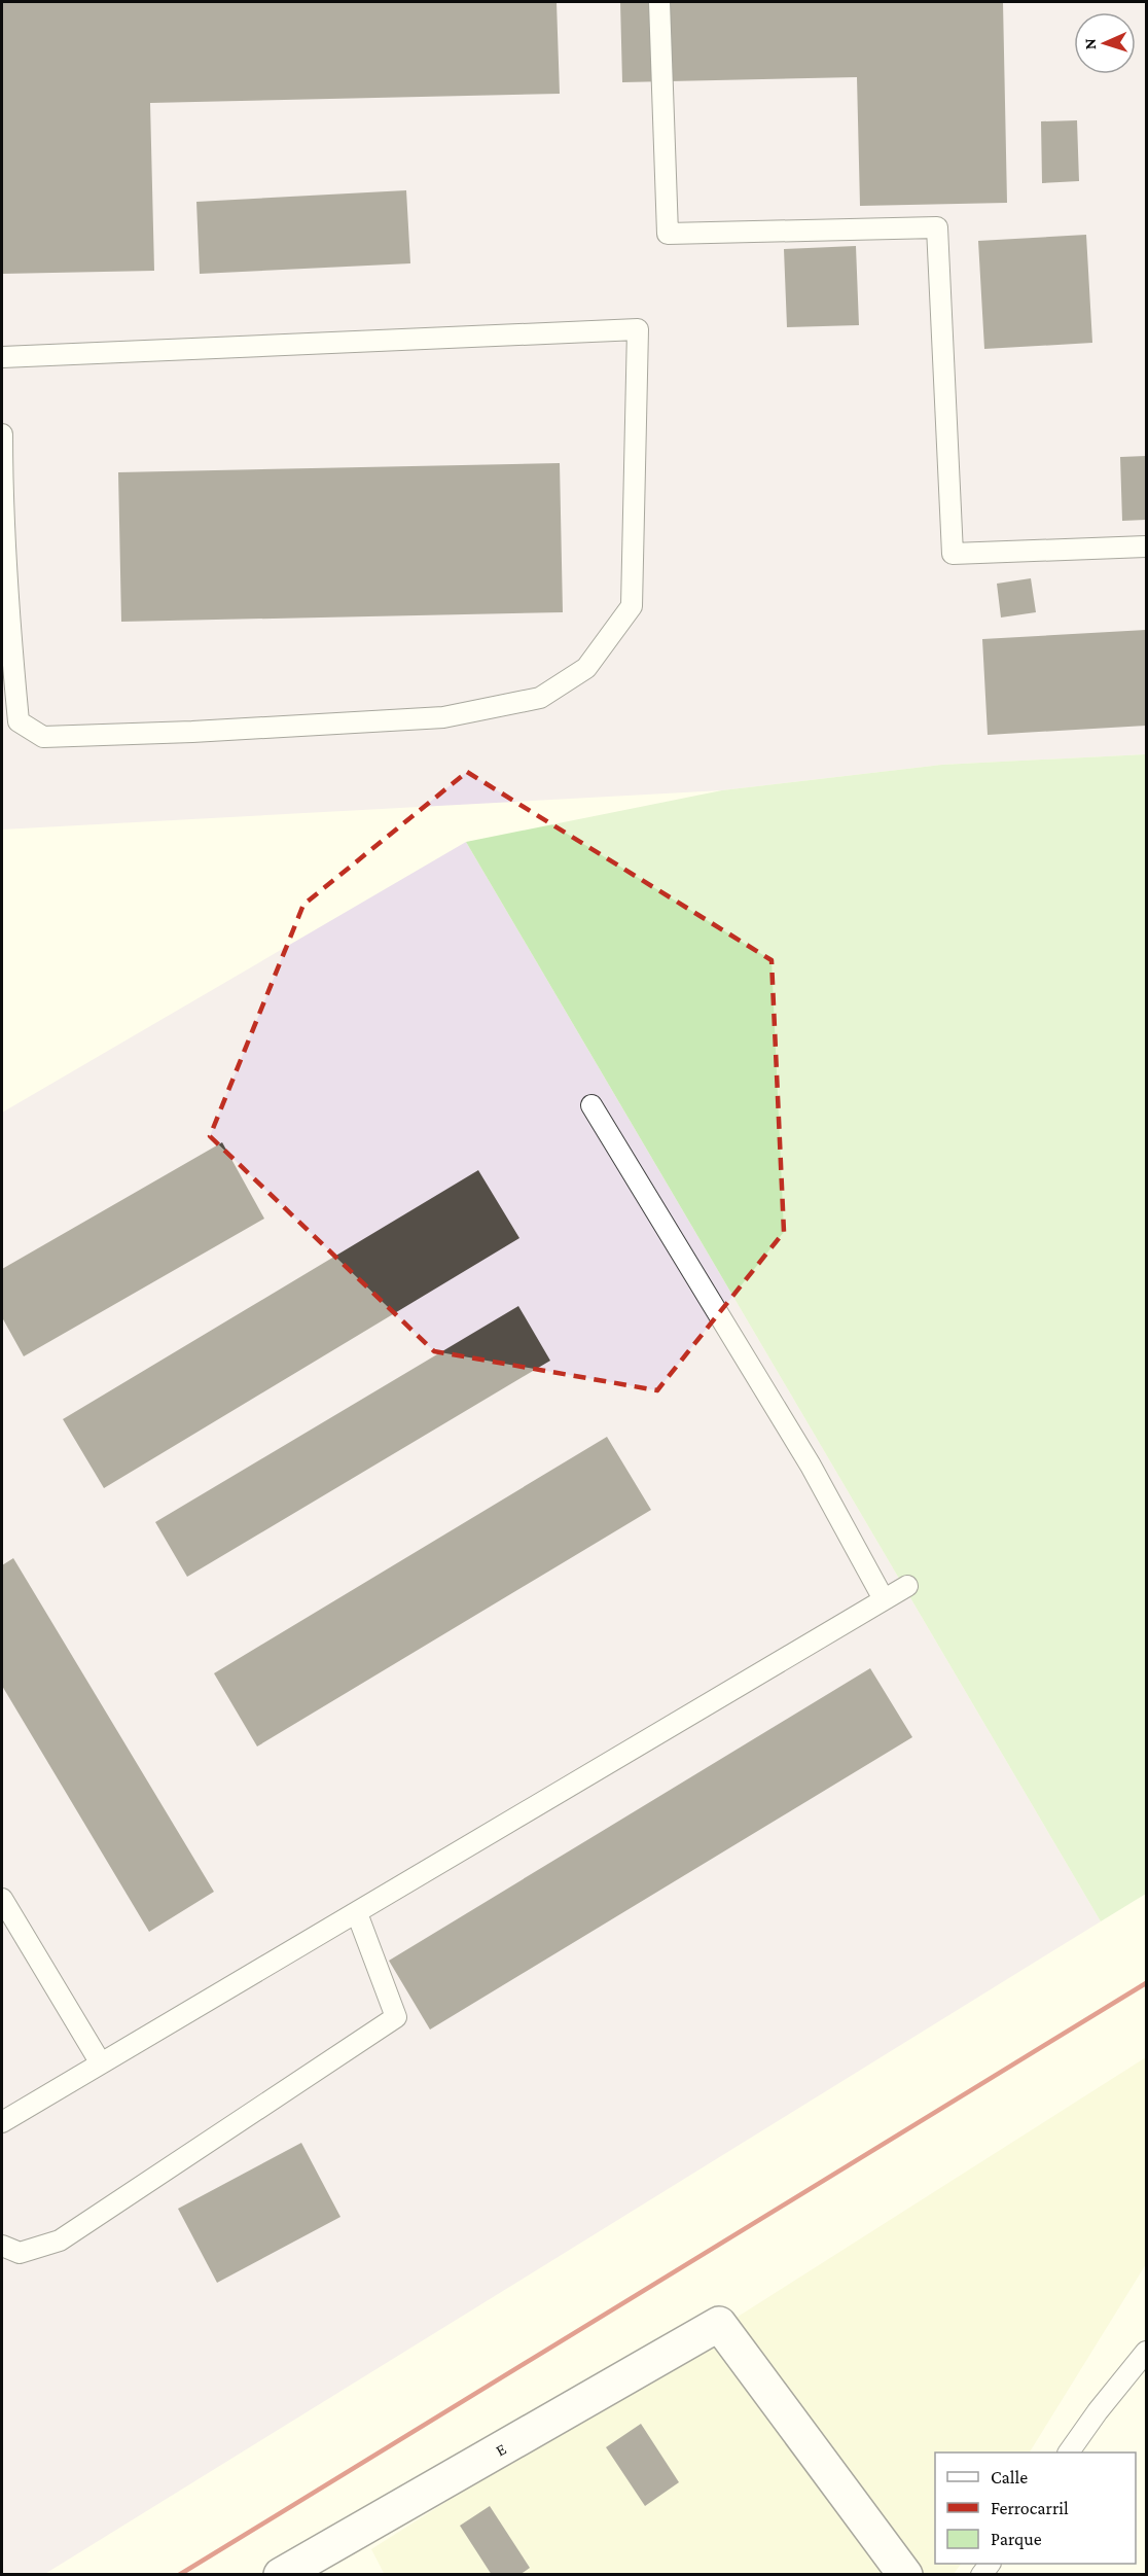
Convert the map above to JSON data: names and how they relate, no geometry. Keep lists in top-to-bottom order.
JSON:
{
  "streets": {
    "street": ["E"]
  },
  "legend": ["Calle", "Ferrocarril", "Parque"],
  "north": "left"
}
